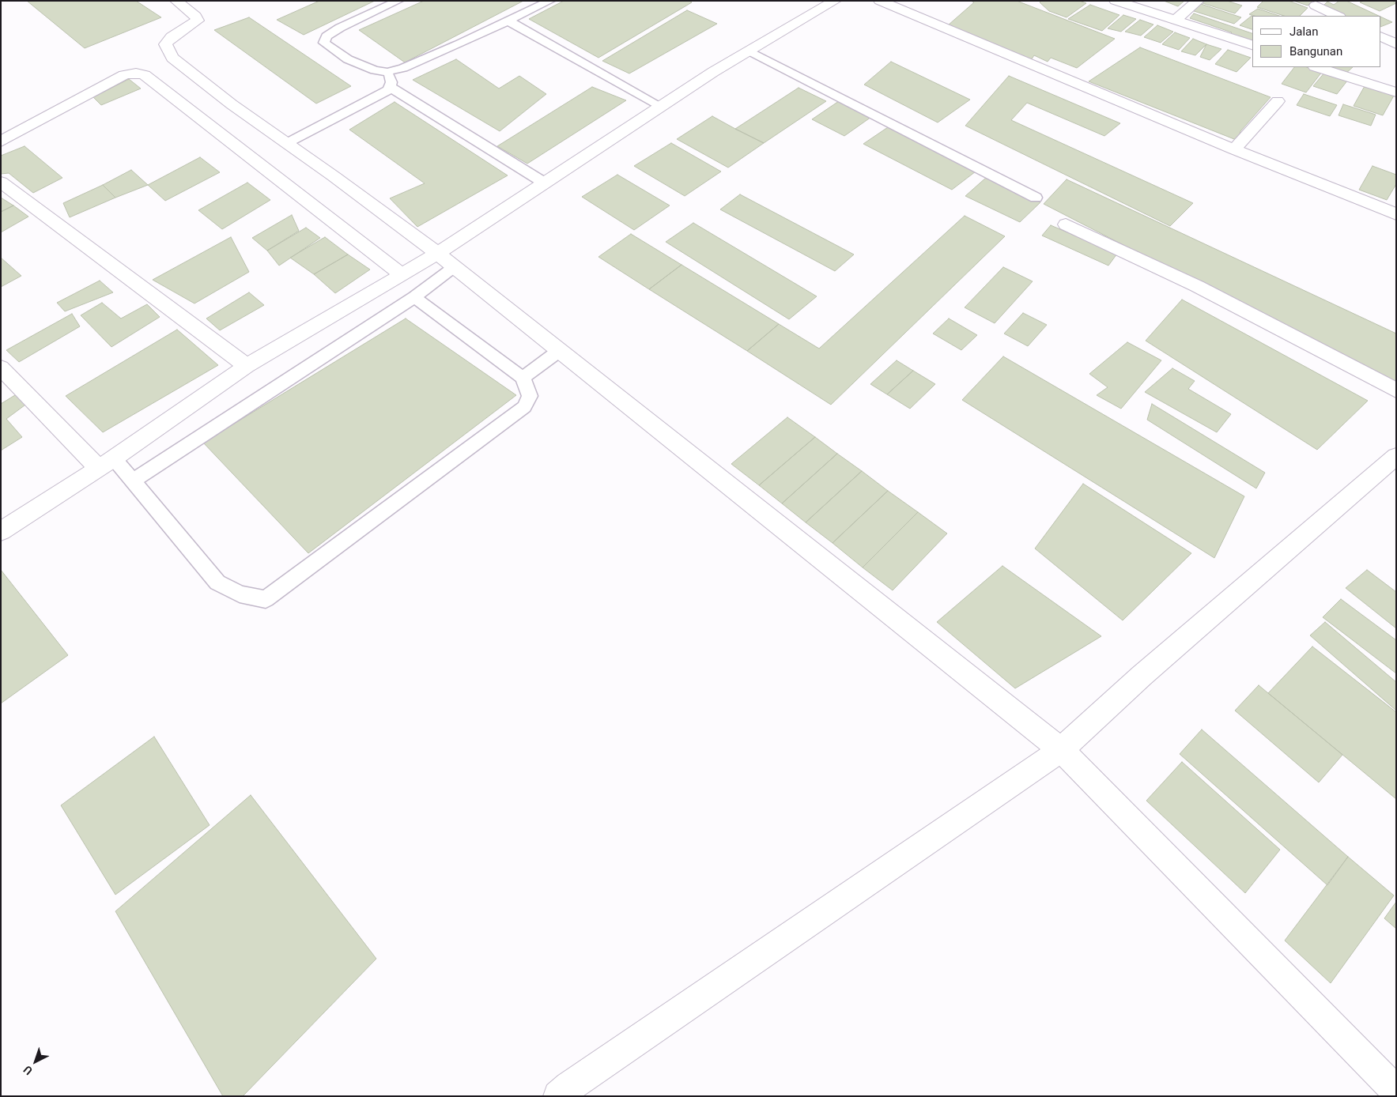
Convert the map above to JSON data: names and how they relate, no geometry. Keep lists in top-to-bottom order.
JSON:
{
  "legend": ["Jalan", "Bangunan"],
  "north": "bottom left"
}
